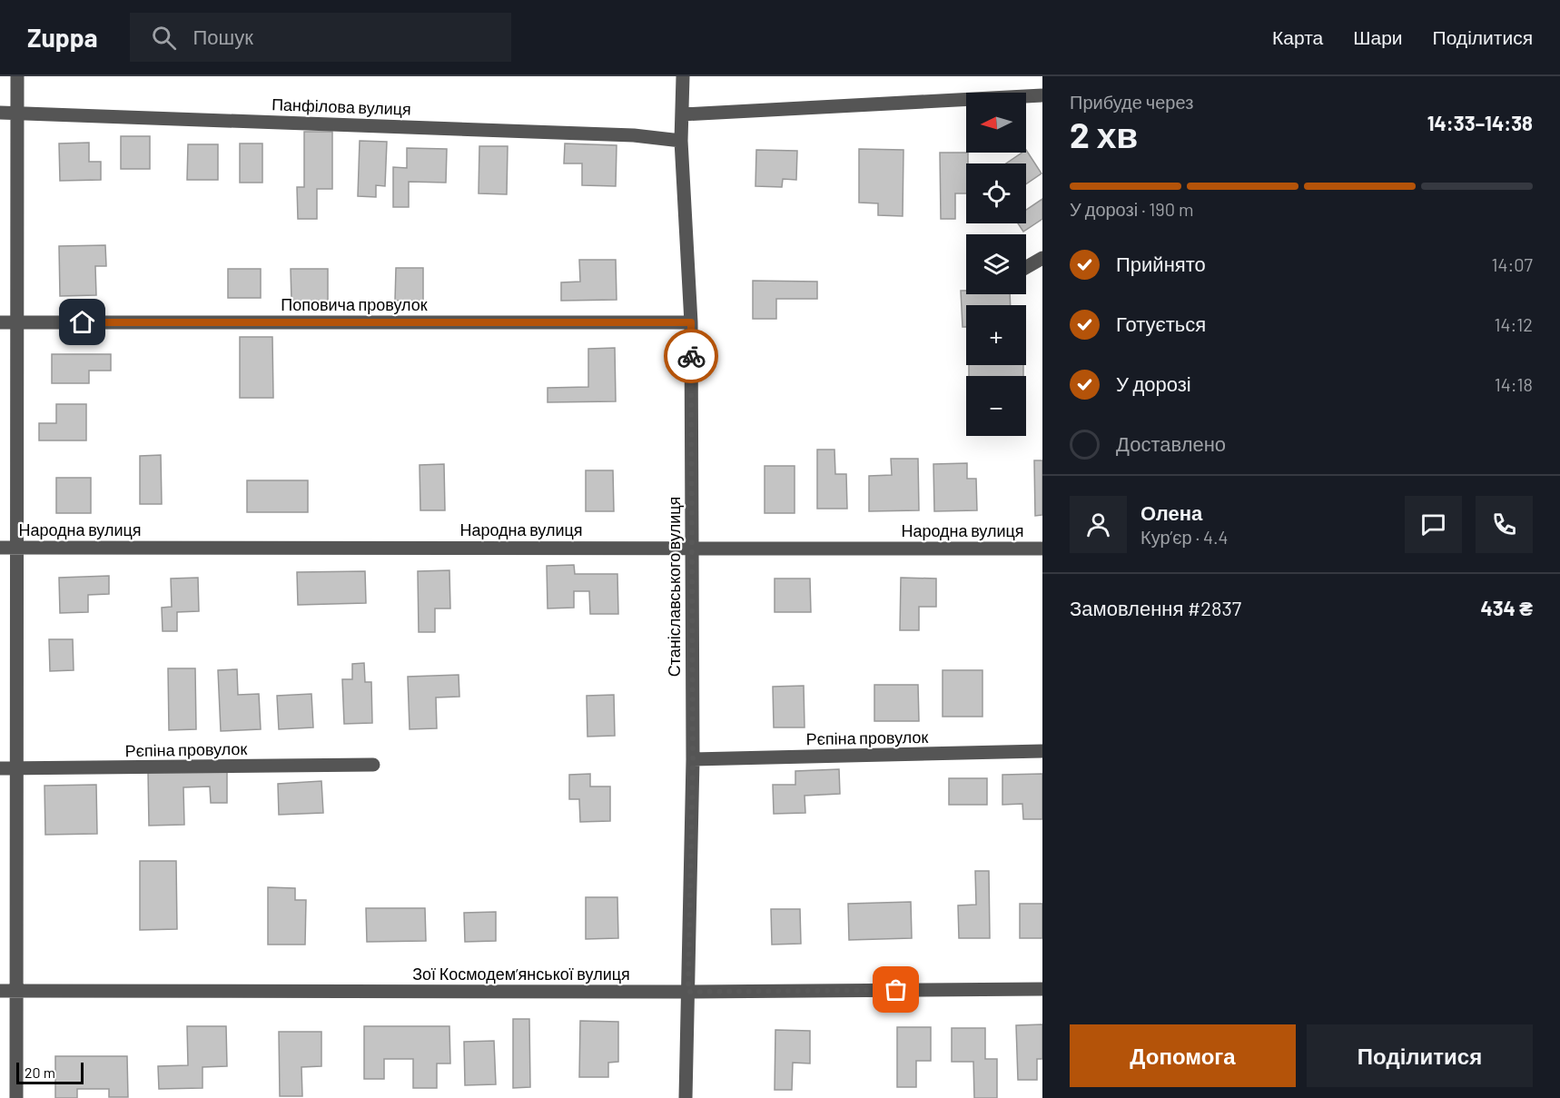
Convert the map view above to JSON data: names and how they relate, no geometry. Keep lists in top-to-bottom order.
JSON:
{
  "streets": {
    "street": [
      "Панфілова вулиця",
      "Поповича провулок",
      "Народна вулиця",
      "Станіславського вулиця",
      "Рєпіна провулок",
      "Зої Космодем’янської вулиця"
    ]
  },
  "crossings": [
    ["Панфілова вулиця", "Станіславського вулиця"],
    ["Поповича провулок", "Станіславського вулиця"],
    ["Народна вулиця", "Станіславського вулиця"],
    ["Станіславського вулиця", "Рєпіна провулок"],
    ["Станіславського вулиця", "Зої Космодем’янської вулиця"]
  ],
  "scale_bar": "20 m",
  "north": "left",
  "page": {
    "header": "Zuppa",
    "search": "Пошук",
    "nav": ["Карта", "Шари", "Поділитися"],
    "heading": ["2 хв", "Прибуде через", "14:33–14:38"],
    "panel": [
      "Олена",
      "Кур’єр · 4.4",
      "Замовлення #2837",
      "434 ₴"
    ],
    "map_buttons": ["+", "−"],
    "bar": "У дорозі · 190 m",
    "list": [
      ["Прийнято", "14:07"],
      ["Готується", "14:12"],
      ["У дорозі", "14:18"],
      "Доставлено"
    ],
    "buttons": ["Допомога", "Поділитися"],
    "scale": "20 m"
  }
}
